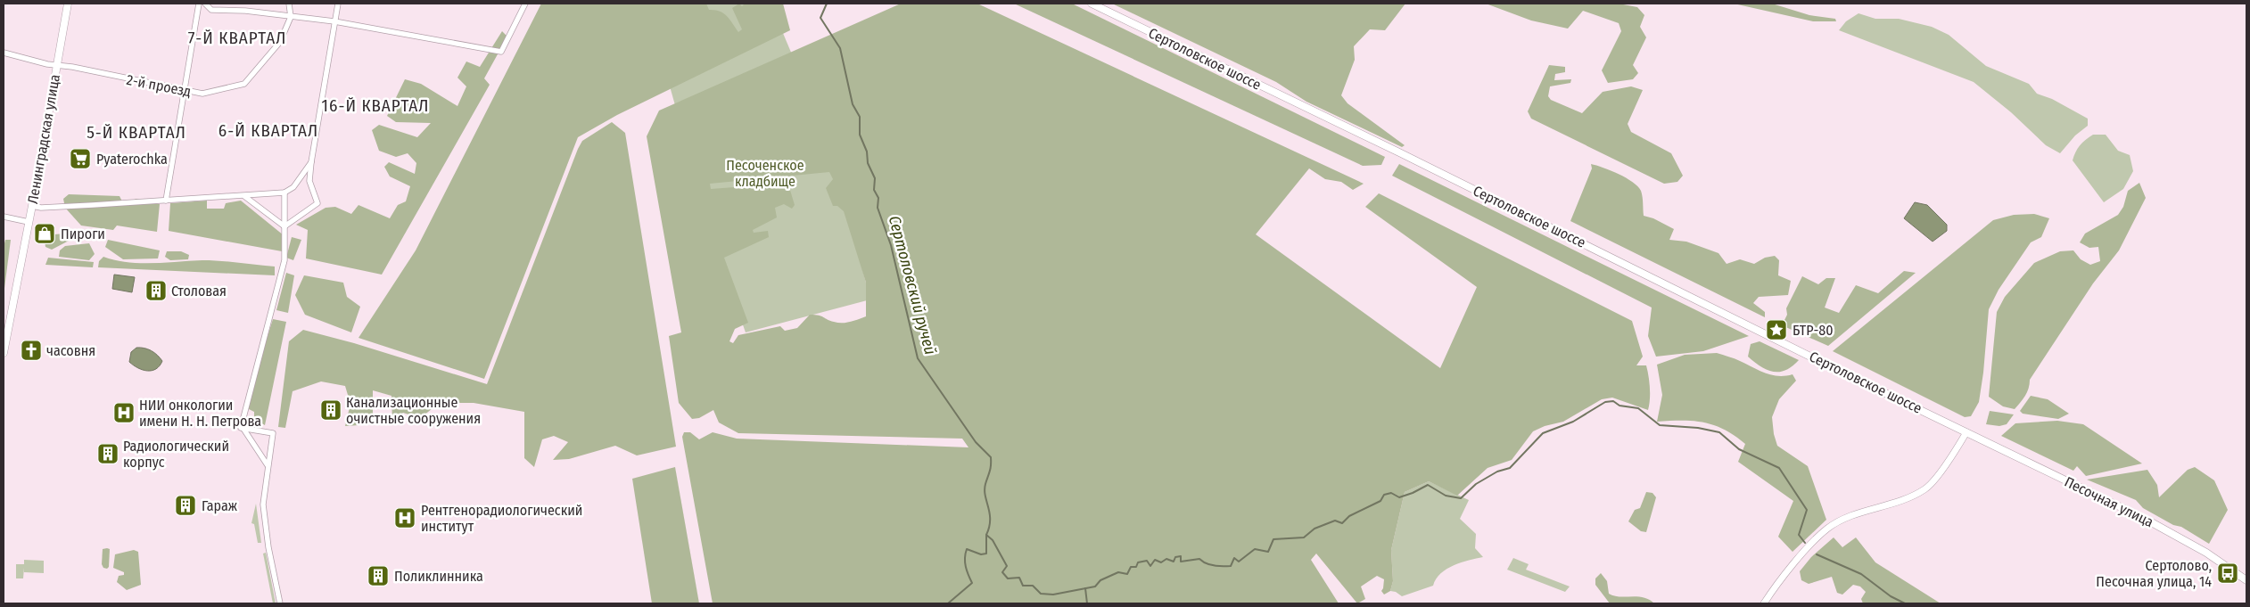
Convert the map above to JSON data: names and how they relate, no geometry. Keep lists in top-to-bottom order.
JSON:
{
  "streets": {
    "main road": ["Сертоловское шоссе", "Ленинградская улица", "Песочная улица"],
    "street": ["2-й проезд"]
  },
  "crossings": [
    ["Сертоловское шоссе", "Песочная улица"],
    ["2-й проезд", "Ленинградская улица"]
  ],
  "districts": [
    "7-Й КВАРТАЛ",
    "16-Й КВАРТАЛ",
    "6-Й КВАРТАЛ",
    "5-Й КВАРТАЛ"
  ],
  "water": ["Сертоловский ручей"],
  "parks": ["Песоченское кладбище"],
  "places": {
    "supermarket": ["Pyaterochka"],
    "shop": ["Пироги"],
    "building": [
      "Столовая",
      "Канализационные очистные сооружения",
      "Радиологический корпус",
      "Гараж",
      "Поликлинника"
    ],
    "place": ["БТР-80"],
    "church": ["часовня"],
    "hospital": ["НИИ онкологии имени Н. Н. Петрова", "Рентгенорадиологический институт"],
    "bus stop": ["Сертолово, Песочная улица, 14"]
  }
}
